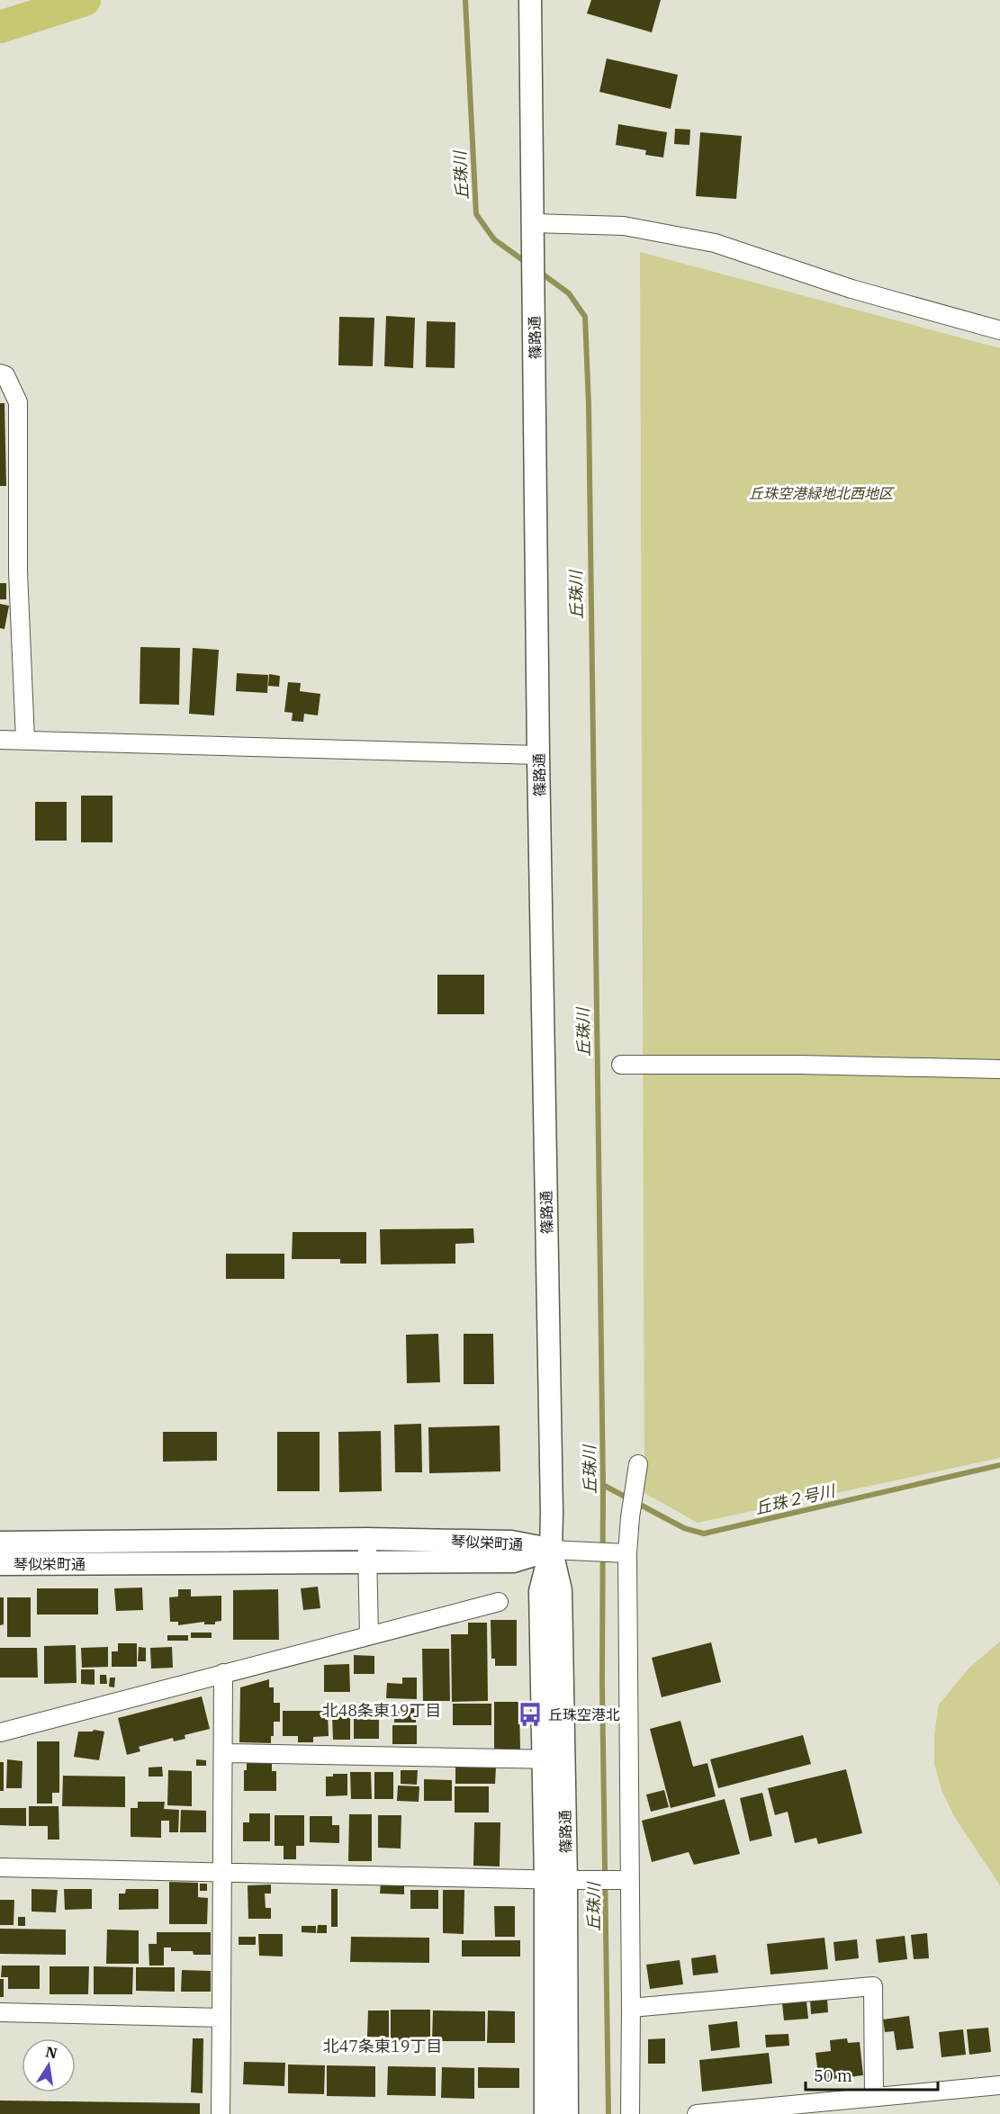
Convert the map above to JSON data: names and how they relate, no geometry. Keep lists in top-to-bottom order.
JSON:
{
  "streets": {
    "street": ["篠路通", "琴似栄町通"]
  },
  "crossings": [
    ["篠路通", "琴似栄町通"]
  ],
  "districts": ["北48条東19丁目", "北47条東19丁目"],
  "water": ["丘珠川", "丘珠２号川"],
  "parks": ["丘珠空港緑地北西地区"],
  "places": {
    "bus stop": ["丘珠空港北"]
  },
  "scale_bar": "50 m",
  "north": "top"
}
